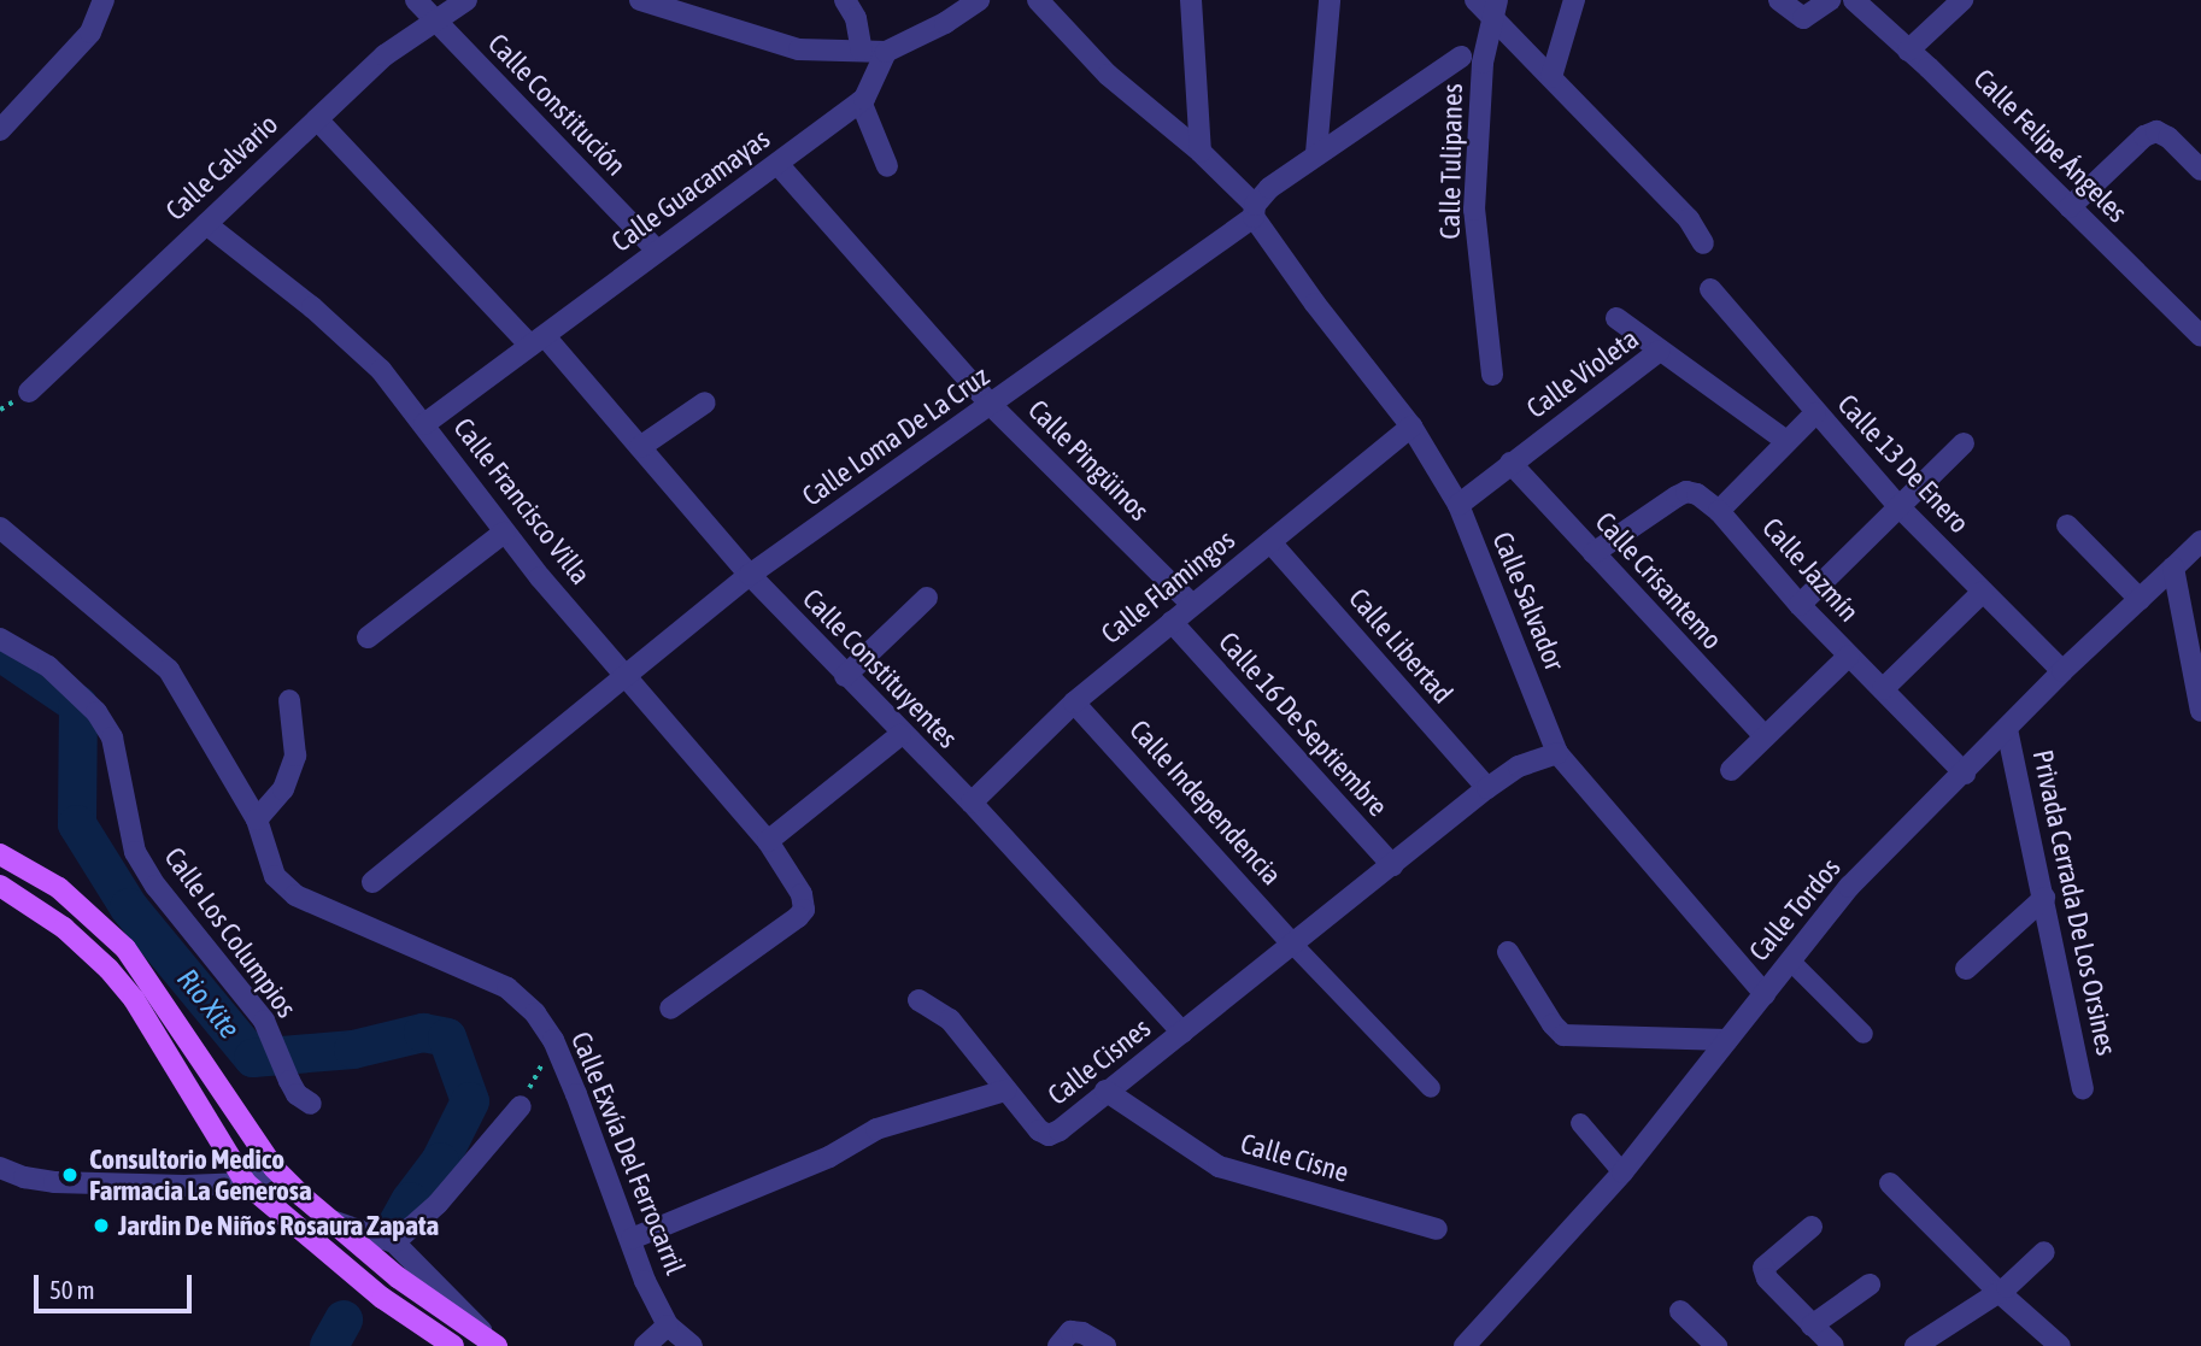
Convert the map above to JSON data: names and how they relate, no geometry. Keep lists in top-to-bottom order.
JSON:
{
  "streets": {
    "street": [
      "Calle Constitución",
      "Calle Felipe Ángeles",
      "Calle Tulipanes",
      "Calle Calvario",
      "Calle Guacamayas",
      "Calle Violeta",
      "Calle Loma De La Cruz",
      "Calle Pingüinos",
      "Calle 13 De Enero",
      "Calle Francisco Villa",
      "Calle Jazmín",
      "Calle Crisantemo",
      "Calle Flamingos",
      "Calle Salvador",
      "Calle Libertad",
      "Calle Constituyentes",
      "Calle 16 De Septiembre",
      "Calle Independencia",
      "Privada Cerrada De Los Orsines",
      "Calle Tordos",
      "Calle Los Columpios",
      "Calle Cisnes",
      "Calle Exvía Del Ferrocarril",
      "Calle Cisne"
    ]
  },
  "crossings": [
    ["Calle Constitución", "Calle Calvario"],
    ["Calle Constitución", "Calle Guacamayas"],
    ["Calle Calvario", "Calle Francisco Villa"],
    ["Calle Calvario", "Calle Constituyentes"],
    ["Calle Guacamayas", "Calle Pingüinos"],
    ["Calle Guacamayas", "Calle Francisco Villa"],
    ["Calle Guacamayas", "Calle Constituyentes"],
    ["Calle Violeta", "Calle Crisantemo"],
    ["Calle Violeta", "Calle Salvador"],
    ["Calle Loma De La Cruz", "Calle Pingüinos"],
    ["Calle Loma De La Cruz", "Calle Francisco Villa"],
    ["Calle Loma De La Cruz", "Calle Salvador"],
    ["Calle Loma De La Cruz", "Calle Constituyentes"],
    ["Calle Pingüinos", "Calle Flamingos"],
    ["Calle 13 De Enero", "Calle Tordos"],
    ["Calle Jazmín", "Calle Crisantemo"],
    ["Calle Jazmín", "Calle Tordos"],
    ["Calle Flamingos", "Calle Salvador"],
    ["Calle Flamingos", "Calle Libertad"],
    ["Calle Flamingos", "Calle Constituyentes"],
    ["Calle Flamingos", "Calle 16 De Septiembre"],
    ["Calle Flamingos", "Calle Independencia"],
    ["Calle Salvador", "Calle Tordos"],
    ["Calle Salvador", "Calle Cisnes"],
    ["Calle Libertad", "Calle Cisnes"],
    ["Calle Constituyentes", "Calle Cisnes"],
    ["Calle 16 De Septiembre", "Calle Cisnes"],
    ["Calle Independencia", "Calle Cisnes"],
    ["Privada Cerrada De Los Orsines", "Calle Tordos"],
    ["Calle Cisnes", "Calle Exvía Del Ferrocarril"],
    ["Calle Cisnes", "Calle Cisne"]
  ],
  "water": ["Rio Xite"],
  "places": ["Consultorio Medico Farmacia La Generosa", "Jardin De Niños Rosaura Zapata"],
  "scale_bar": "50 m"
}
